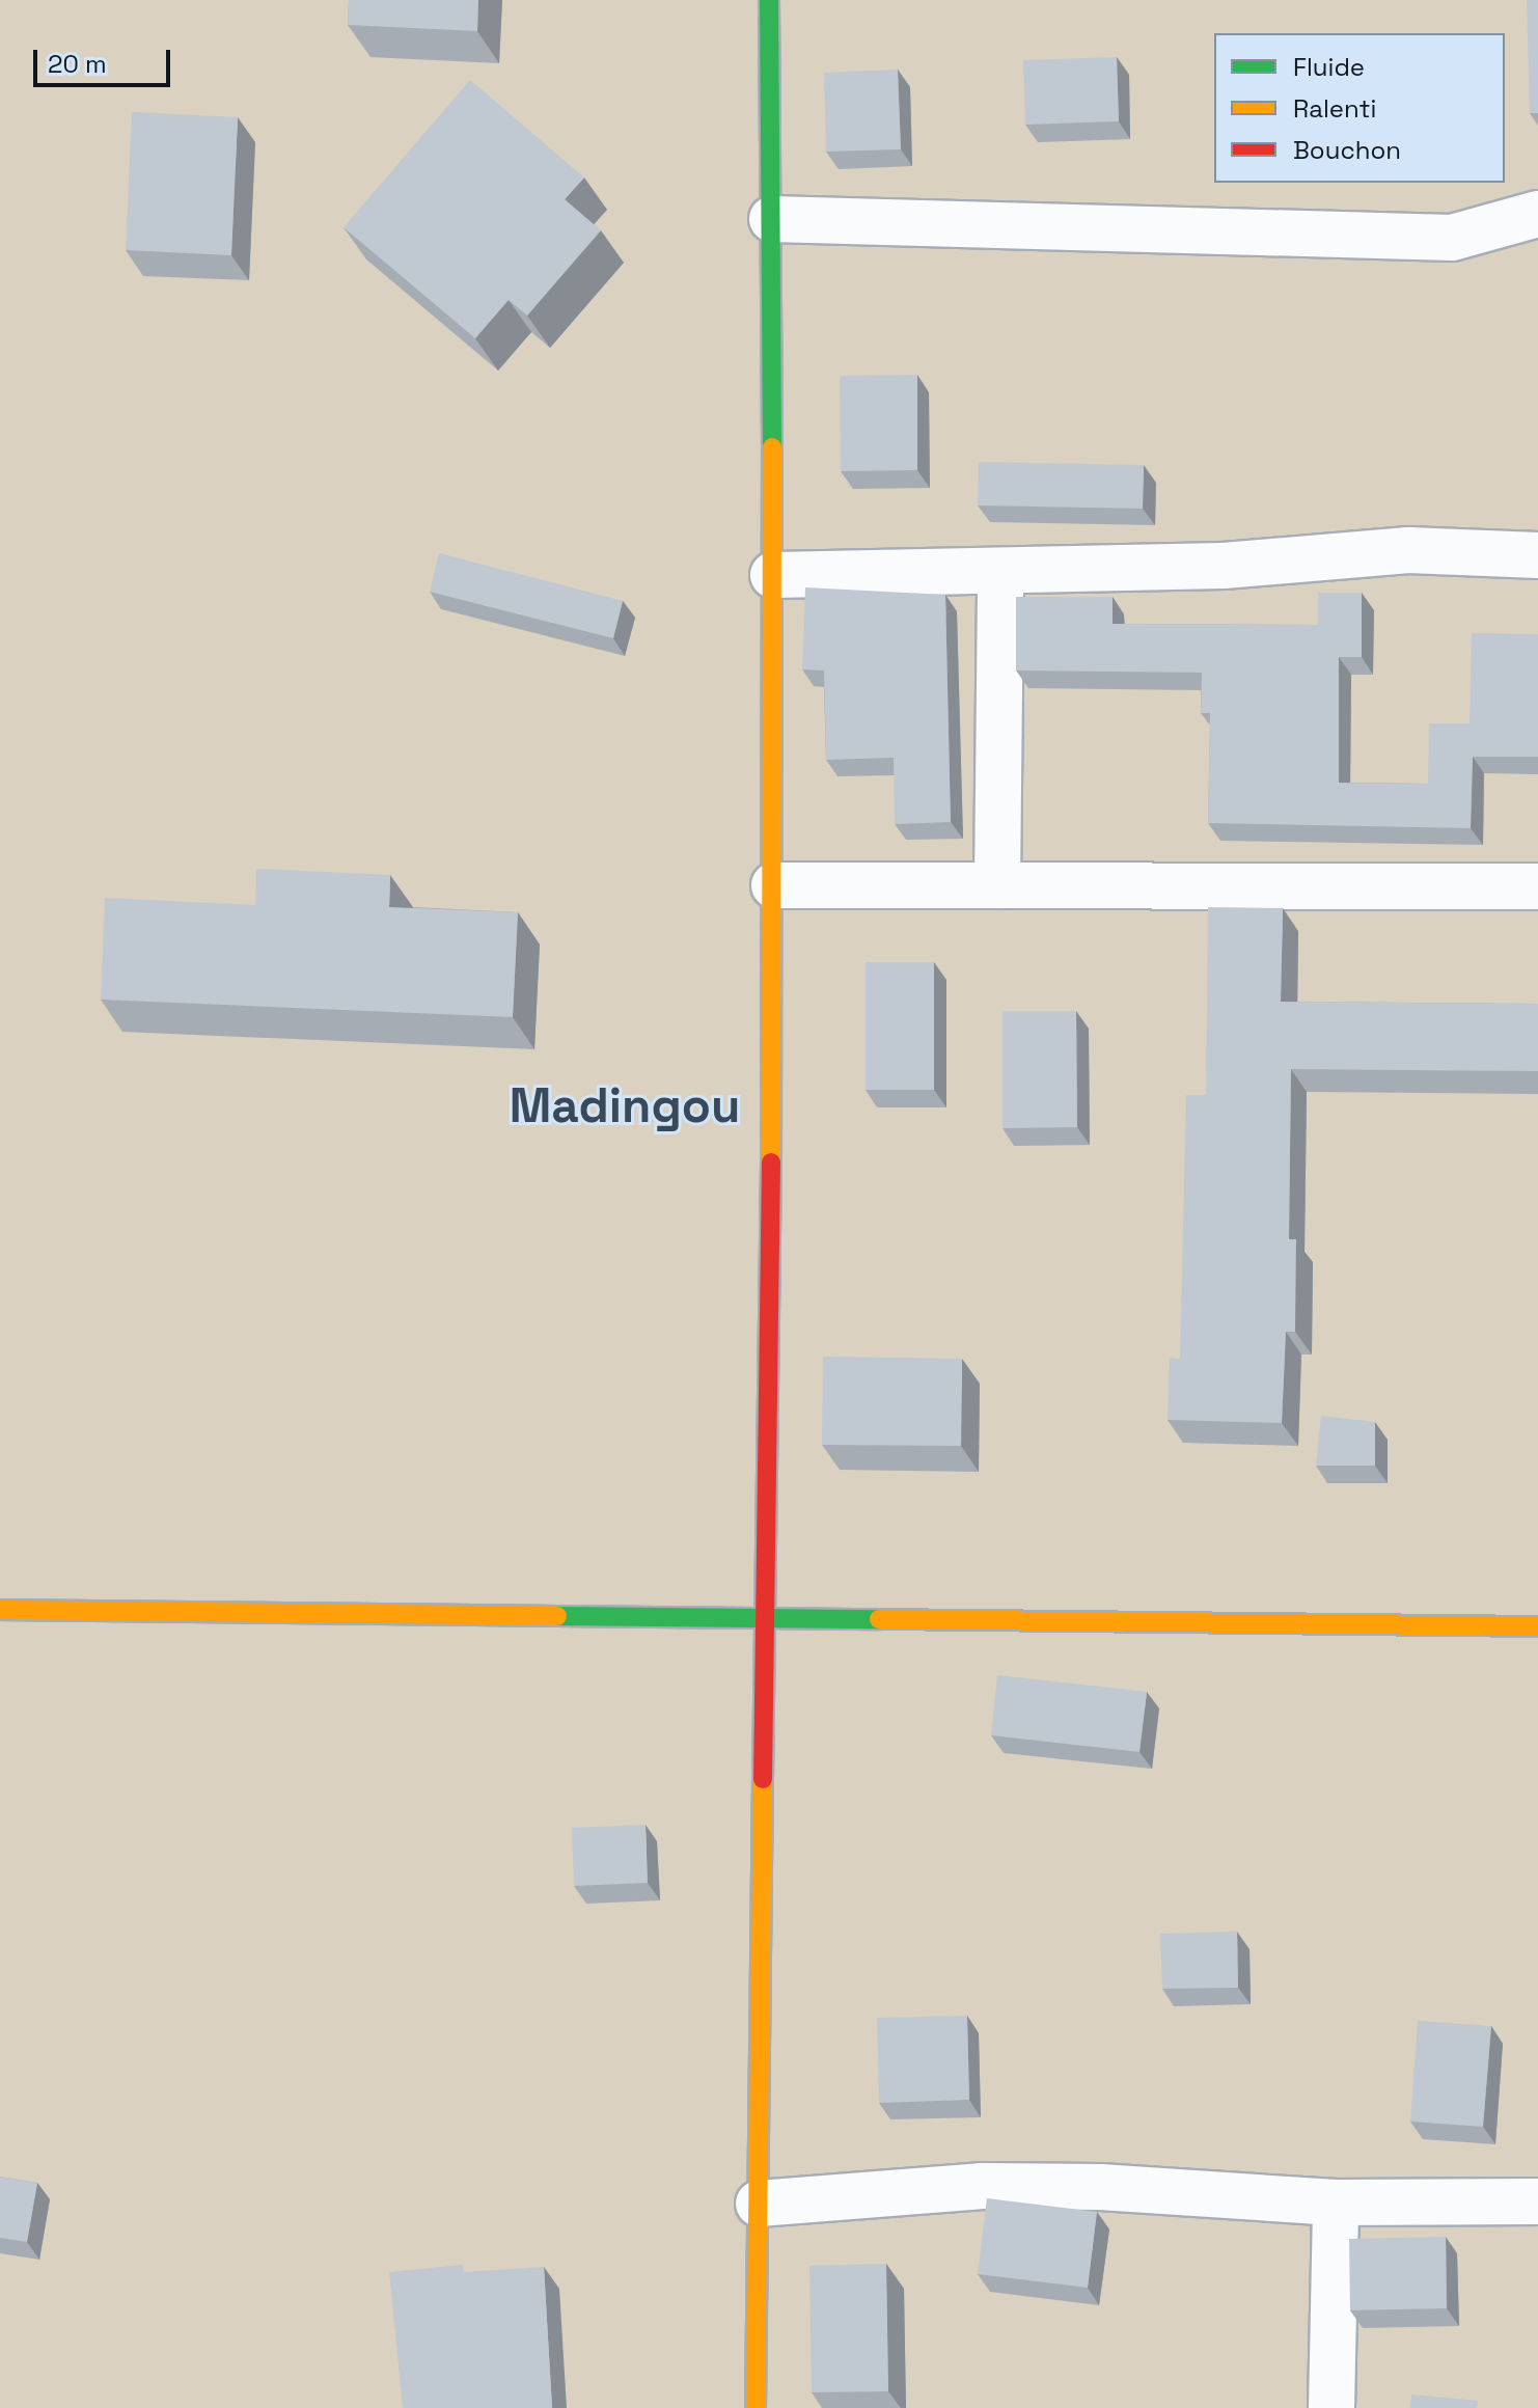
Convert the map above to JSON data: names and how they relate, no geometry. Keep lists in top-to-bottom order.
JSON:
{
  "districts": ["Madingou"],
  "legend": ["Fluide", "Ralenti", "Bouchon"],
  "scale_bar": "20 m"
}
